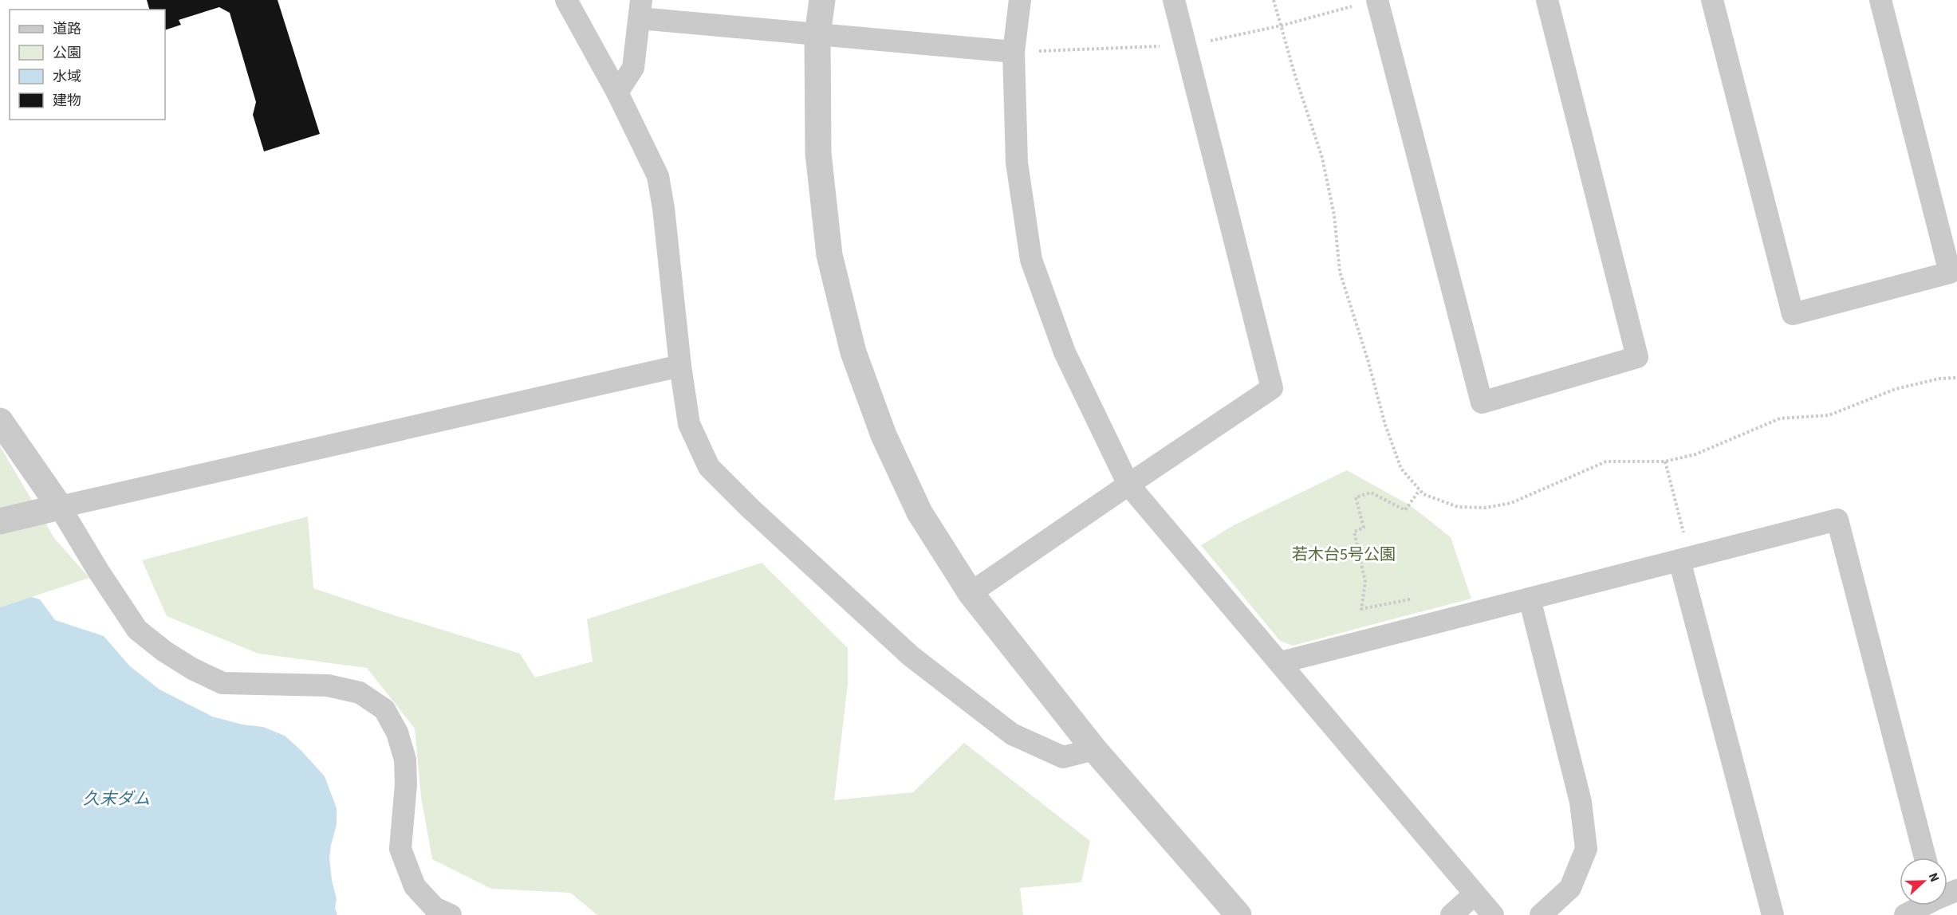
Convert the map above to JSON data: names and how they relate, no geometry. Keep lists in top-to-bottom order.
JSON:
{
  "water": ["久末ダム"],
  "parks": ["若木台5号公園"],
  "legend": [
    "道路",
    "公園",
    "水域",
    "建物"
  ],
  "north": "right"
}
